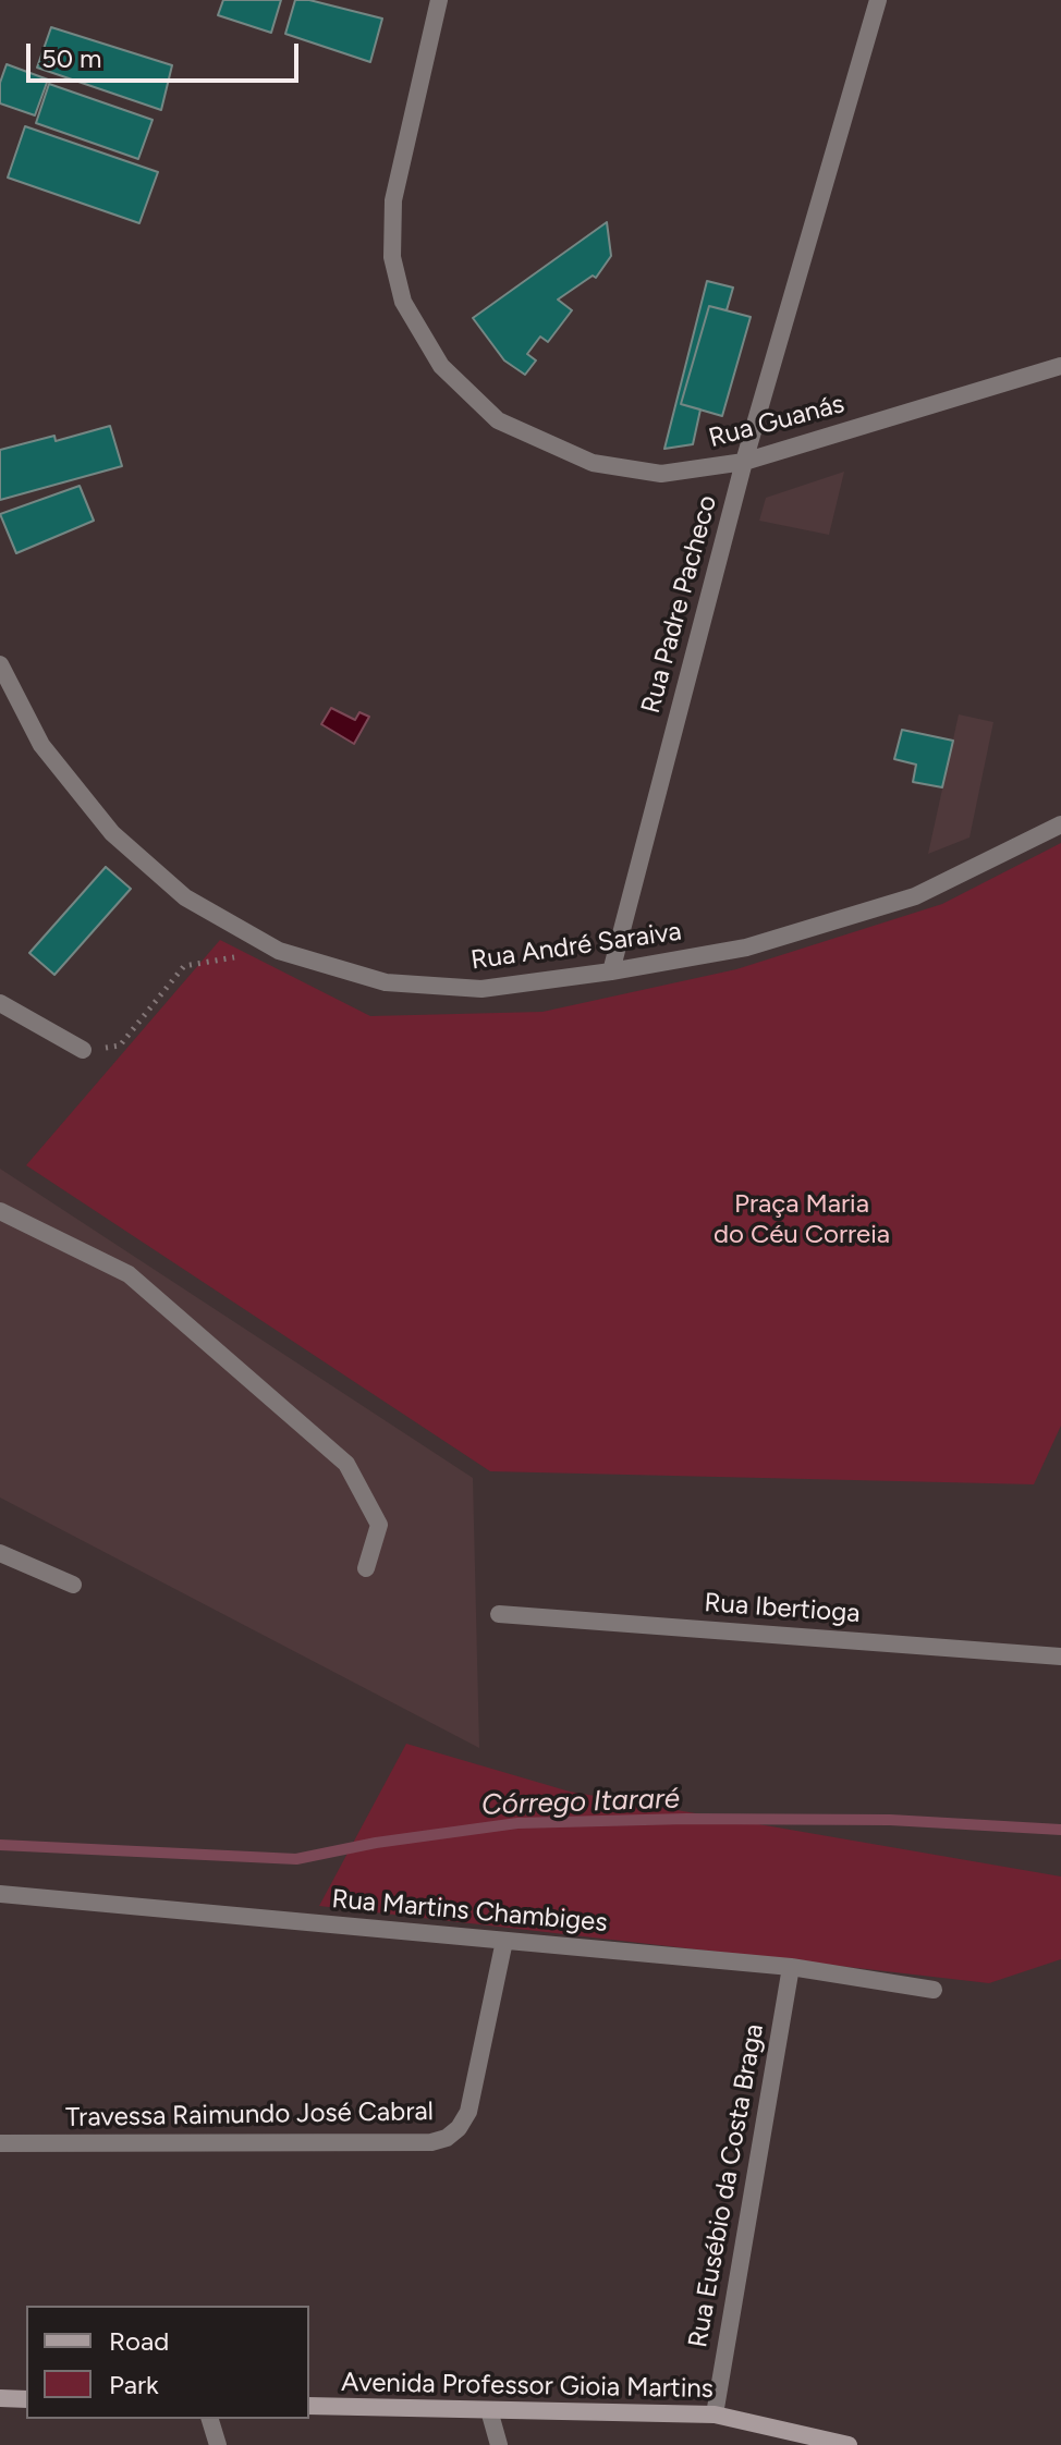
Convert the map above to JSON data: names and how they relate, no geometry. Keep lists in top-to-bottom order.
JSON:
{
  "streets": {
    "street": [
      "Rua Guanás",
      "Rua Padre Pacheco",
      "Rua André Saraiva",
      "Rua Ibertioga",
      "Rua Martins Chambiges",
      "Travessa Raimundo José Cabral",
      "Rua Eusébio da Costa Braga",
      "Avenida Professor Gioia Martins"
    ]
  },
  "crossings": [
    ["Rua Guanás", "Rua Padre Pacheco"],
    ["Rua Padre Pacheco", "Rua André Saraiva"],
    ["Rua Martins Chambiges", "Travessa Raimundo José Cabral"],
    ["Rua Martins Chambiges", "Rua Eusébio da Costa Braga"],
    ["Rua Eusébio da Costa Braga", "Avenida Professor Gioia Martins"]
  ],
  "water": ["Córrego Itararé"],
  "parks": ["Praça Maria do Céu Correia"],
  "legend": ["Road", "Park"],
  "scale_bar": "50 m"
}
